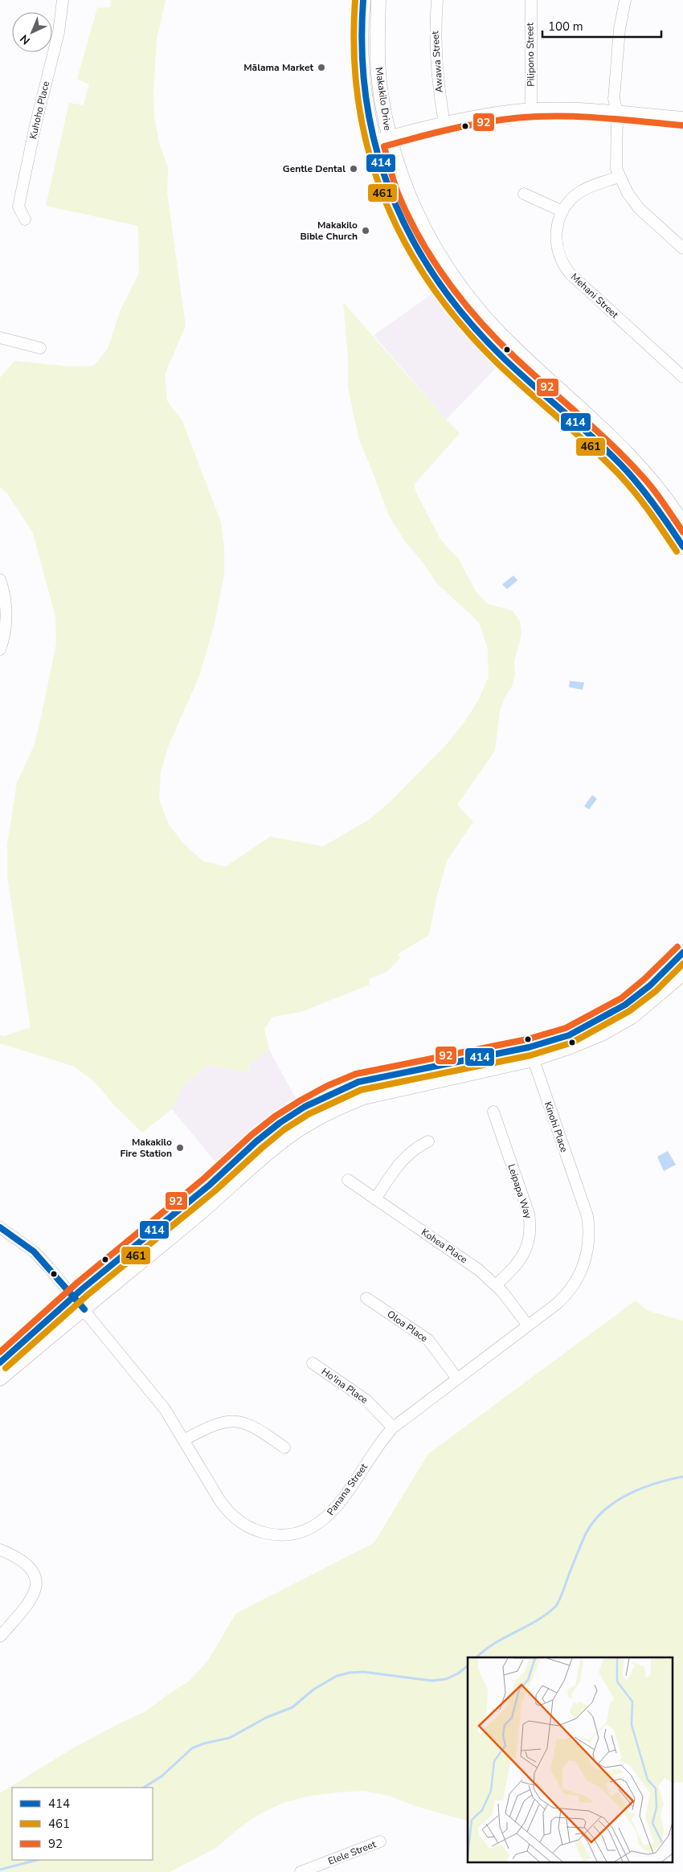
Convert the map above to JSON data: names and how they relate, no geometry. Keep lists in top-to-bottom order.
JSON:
{
  "streets": {
    "main road": ["Makakilo Drive"],
    "street": [
      "Pilipono Street",
      "Awawa Street",
      "Kuhoho Place",
      "Mehani Street",
      "Kinohi Place",
      "Leipapa Way",
      "Kohea Place",
      "Oloa Place",
      "Ho'ina Place",
      "Panana Street",
      "Elele Street"
    ]
  },
  "crossings": [
    ["Kinohi Place", "Panana Street"],
    ["Leipapa Way", "Kohea Place"],
    ["Kohea Place", "Panana Street"],
    ["Oloa Place", "Panana Street"],
    ["Ho'ina Place", "Panana Street"]
  ],
  "places": [
    "Mālama Market",
    "Gentle Dental",
    "Makakilo Bible Church",
    "Makakilo Fire Station"
  ],
  "lines": ["transit line 414", "transit line 461", "transit line 92"],
  "legend": ["414", "461", "92"],
  "scale_bar": "100 m",
  "north": "bottom left"
}
